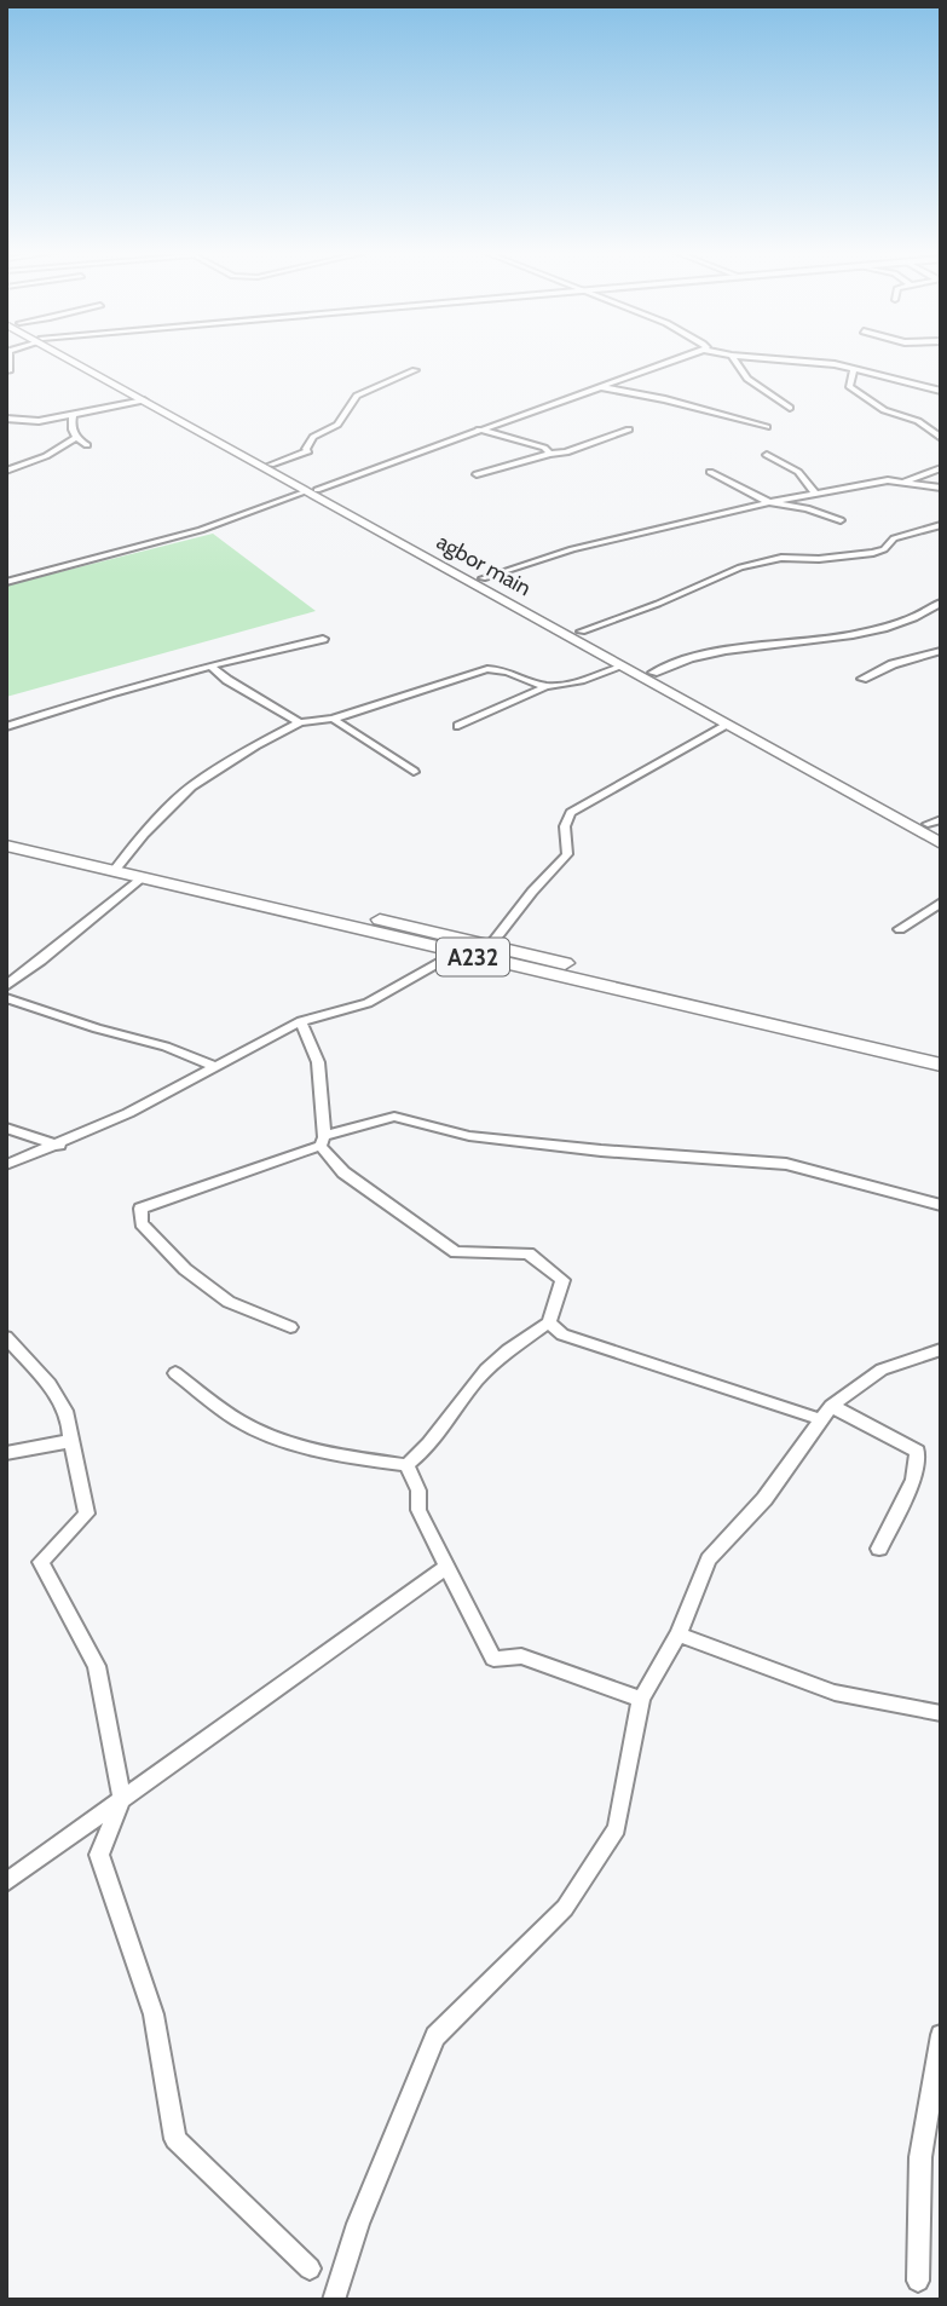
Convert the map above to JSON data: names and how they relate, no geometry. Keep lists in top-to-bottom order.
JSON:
{
  "streets": {
    "highway": ["A232"],
    "main road": ["agbor main"]
  }
}
